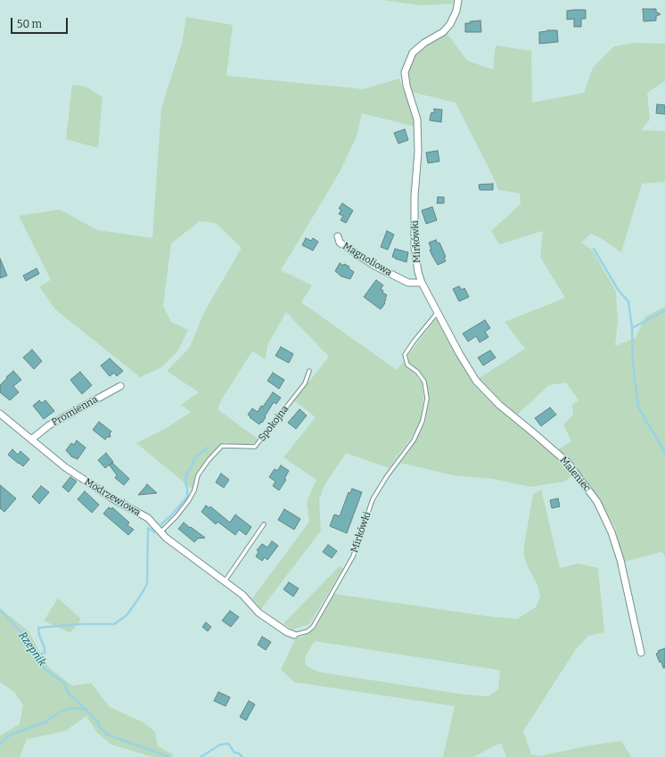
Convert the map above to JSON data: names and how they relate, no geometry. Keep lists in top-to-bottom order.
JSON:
{
  "streets": {
    "street": [
      "Mirkówki",
      "Magnoliowa",
      "Promienna",
      "Maleniec",
      "Modrzewiowa"
    ],
    "lane": ["Spokojna"]
  },
  "crossings": [
    ["Mirkówki", "Magnoliowa"],
    ["Mirkówki", "Maleniec"],
    ["Mirkówki", "Modrzewiowa"],
    ["Promienna", "Modrzewiowa"],
    ["Spokojna", "Modrzewiowa"]
  ],
  "water": ["Rzepnik"],
  "scale_bar": "50 m"
}
